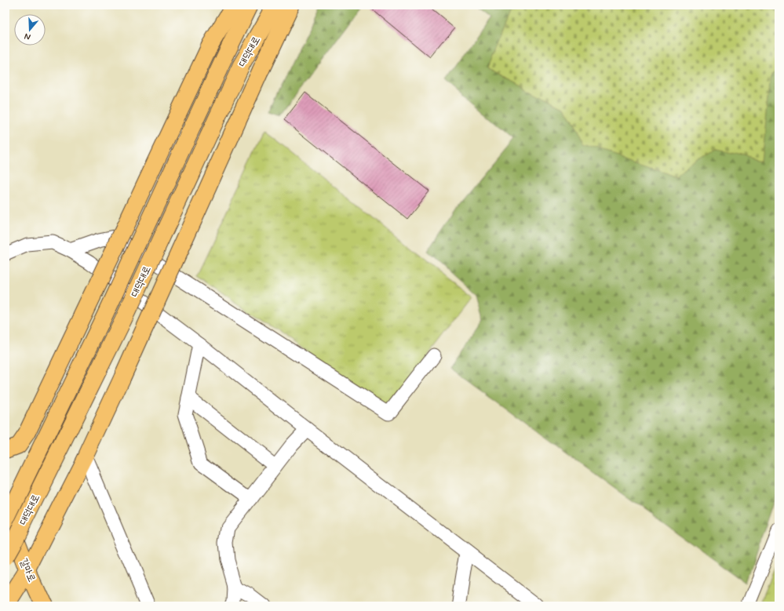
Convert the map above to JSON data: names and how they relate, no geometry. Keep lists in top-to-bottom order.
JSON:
{
  "streets": {
    "main road": ["대덕대로", "갈마로"]
  },
  "north": "bottom"
}
